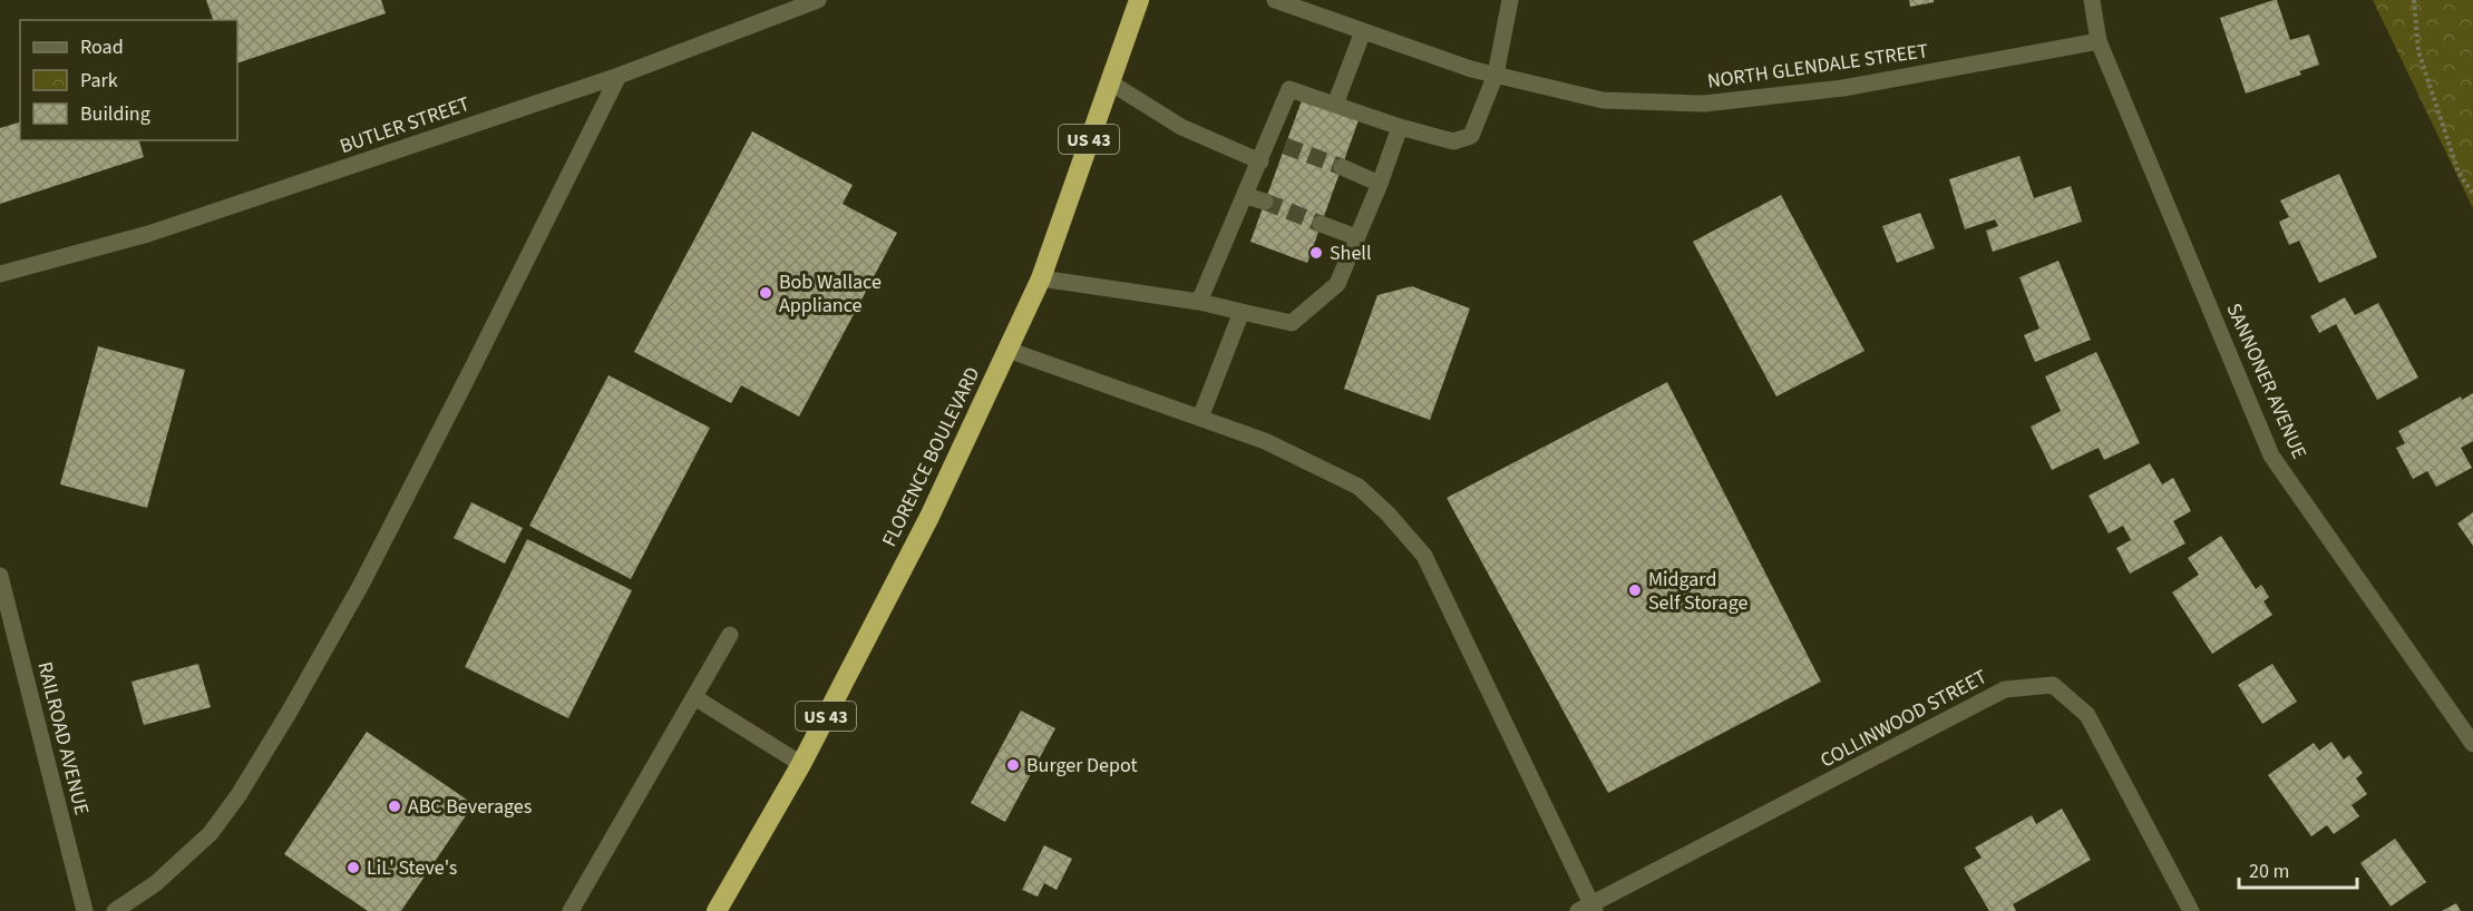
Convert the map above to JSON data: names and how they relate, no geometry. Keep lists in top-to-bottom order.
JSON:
{
  "streets": {
    "highway": ["US 43", "FLORENCE BOULEVARD"],
    "street": [
      "NORTH GLENDALE STREET",
      "BUTLER STREET",
      "SANNONER AVENUE",
      "COLLINWOOD STREET",
      "RAILROAD AVENUE"
    ]
  },
  "crossings": [
    ["NORTH GLENDALE STREET", "SANNONER AVENUE"]
  ],
  "places": [
    "Shell",
    "Bob Wallace Appliance",
    "Midgard Self Storage",
    "Burger Depot",
    "ABC Beverages",
    "LiL' Steve's"
  ],
  "legend": ["Road", "Park", "Building"],
  "scale_bar": "20 m"
}
